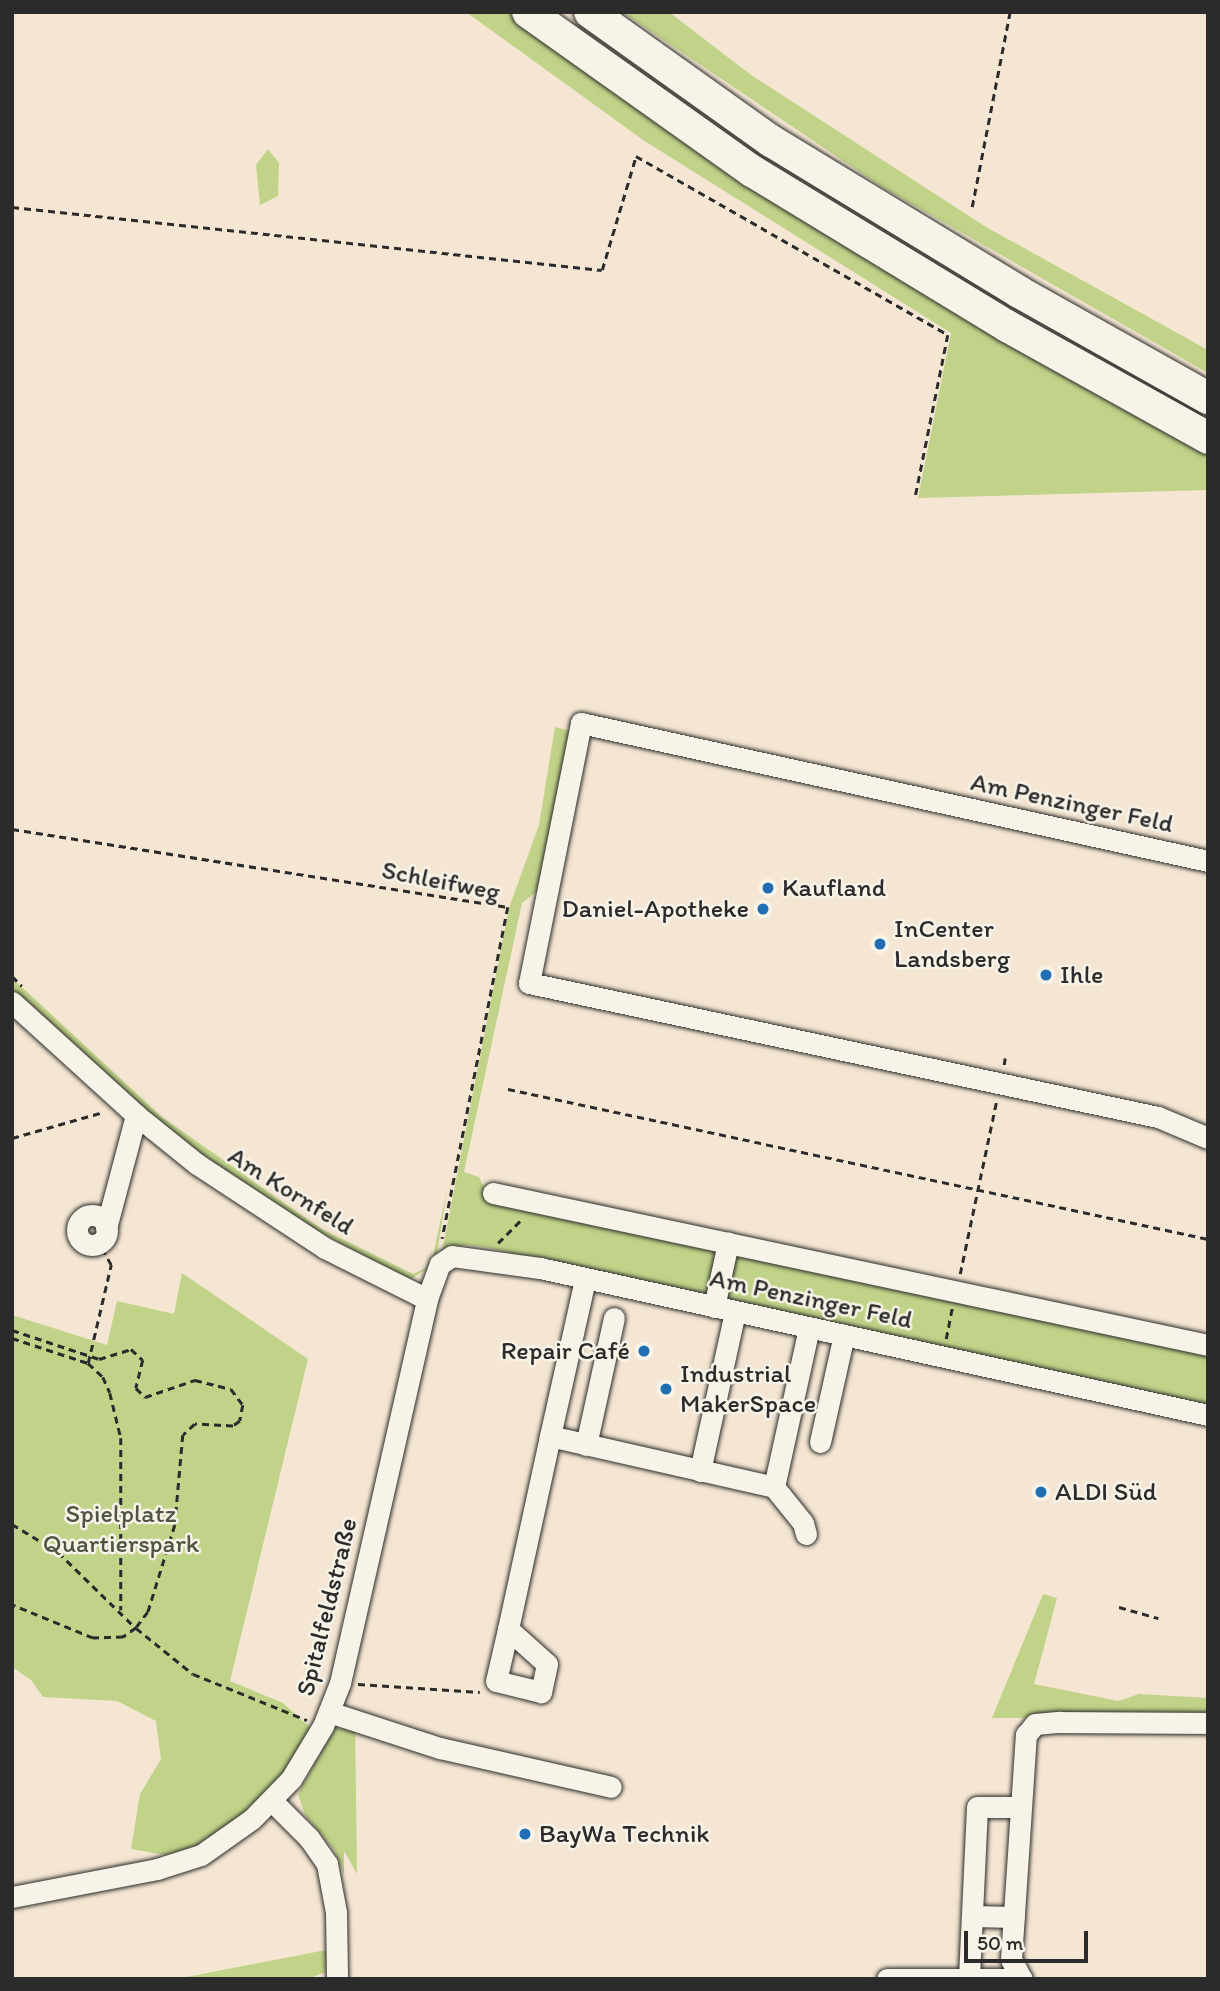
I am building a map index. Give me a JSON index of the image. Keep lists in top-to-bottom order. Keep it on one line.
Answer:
{"streets":{"street":["Am Penzinger Feld","Am Kornfeld","Spitalfeldstraße"],"path":["Schleifweg"]},"crossings":[["Am Penzinger Feld","Schleifweg"],["Am Kornfeld","Spitalfeldstraße"]],"parks":["Spielplatz Quartierspark"],"places":["Kaufland","Daniel-Apotheke","InCenter Landsberg","Ihle","Repair Café","Industrial MakerSpace","ALDI Süd","BayWa Technik"],"scale_bar":"50 m"}
